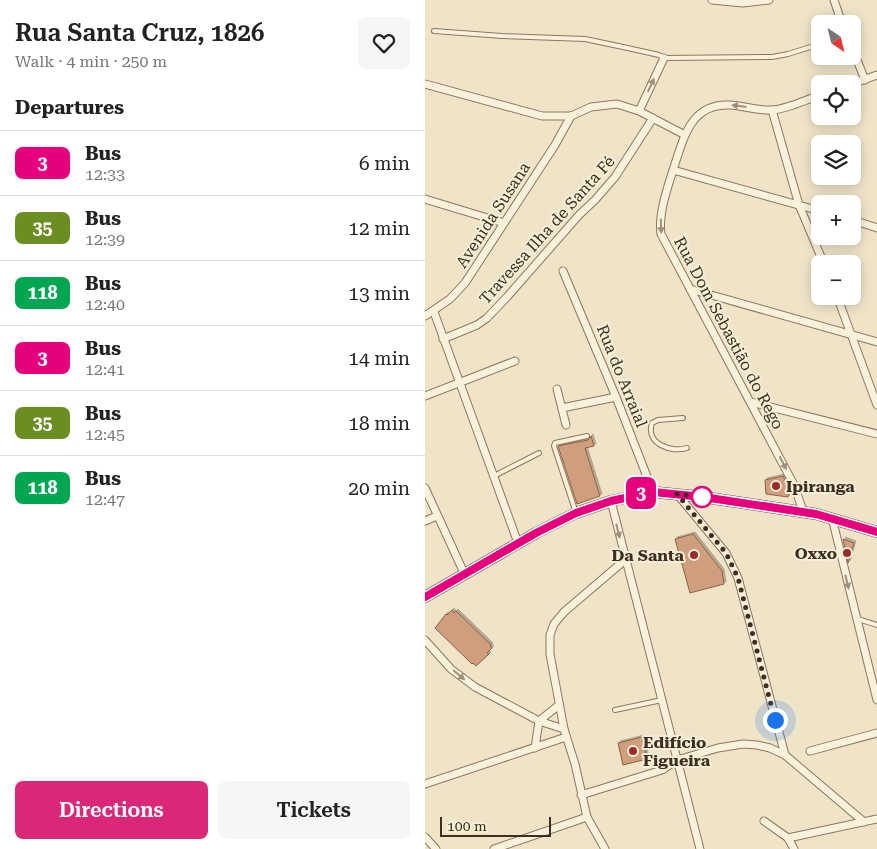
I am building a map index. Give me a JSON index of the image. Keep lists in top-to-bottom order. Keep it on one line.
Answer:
{"streets":{"street":["Avenida Susana","Travessa Ilha de Santa Fé","Rua Dom Sebastião do Rego","Rua do Arraial"]},"places":["Ipiranga","Oxxo","Da Santa","Edifício Figueira"],"lines":["bus line 3"],"scale_bar":"100 m","north":"bottom right","page":{"heading":[["Rua Santa Cruz, 1826","Walk · 4 min · 250 m"],"Departures"],"on_map":"3","map_buttons":["+","−"],"list":[{"mark":"3","name":"Bus","note":"12:33","value":"6 min"},{"mark":"35","name":"Bus","note":"12:39","value":"12 min"},{"mark":"118","name":"Bus","note":"12:40","value":"13 min"},{"mark":"3","name":"Bus","note":"12:41","value":"14 min"},{"mark":"35","name":"Bus","note":"12:45","value":"18 min"},{"mark":"118","name":"Bus","note":"12:47","value":"20 min"}],"buttons":["Directions","Tickets"],"scale":"100 m"}}
